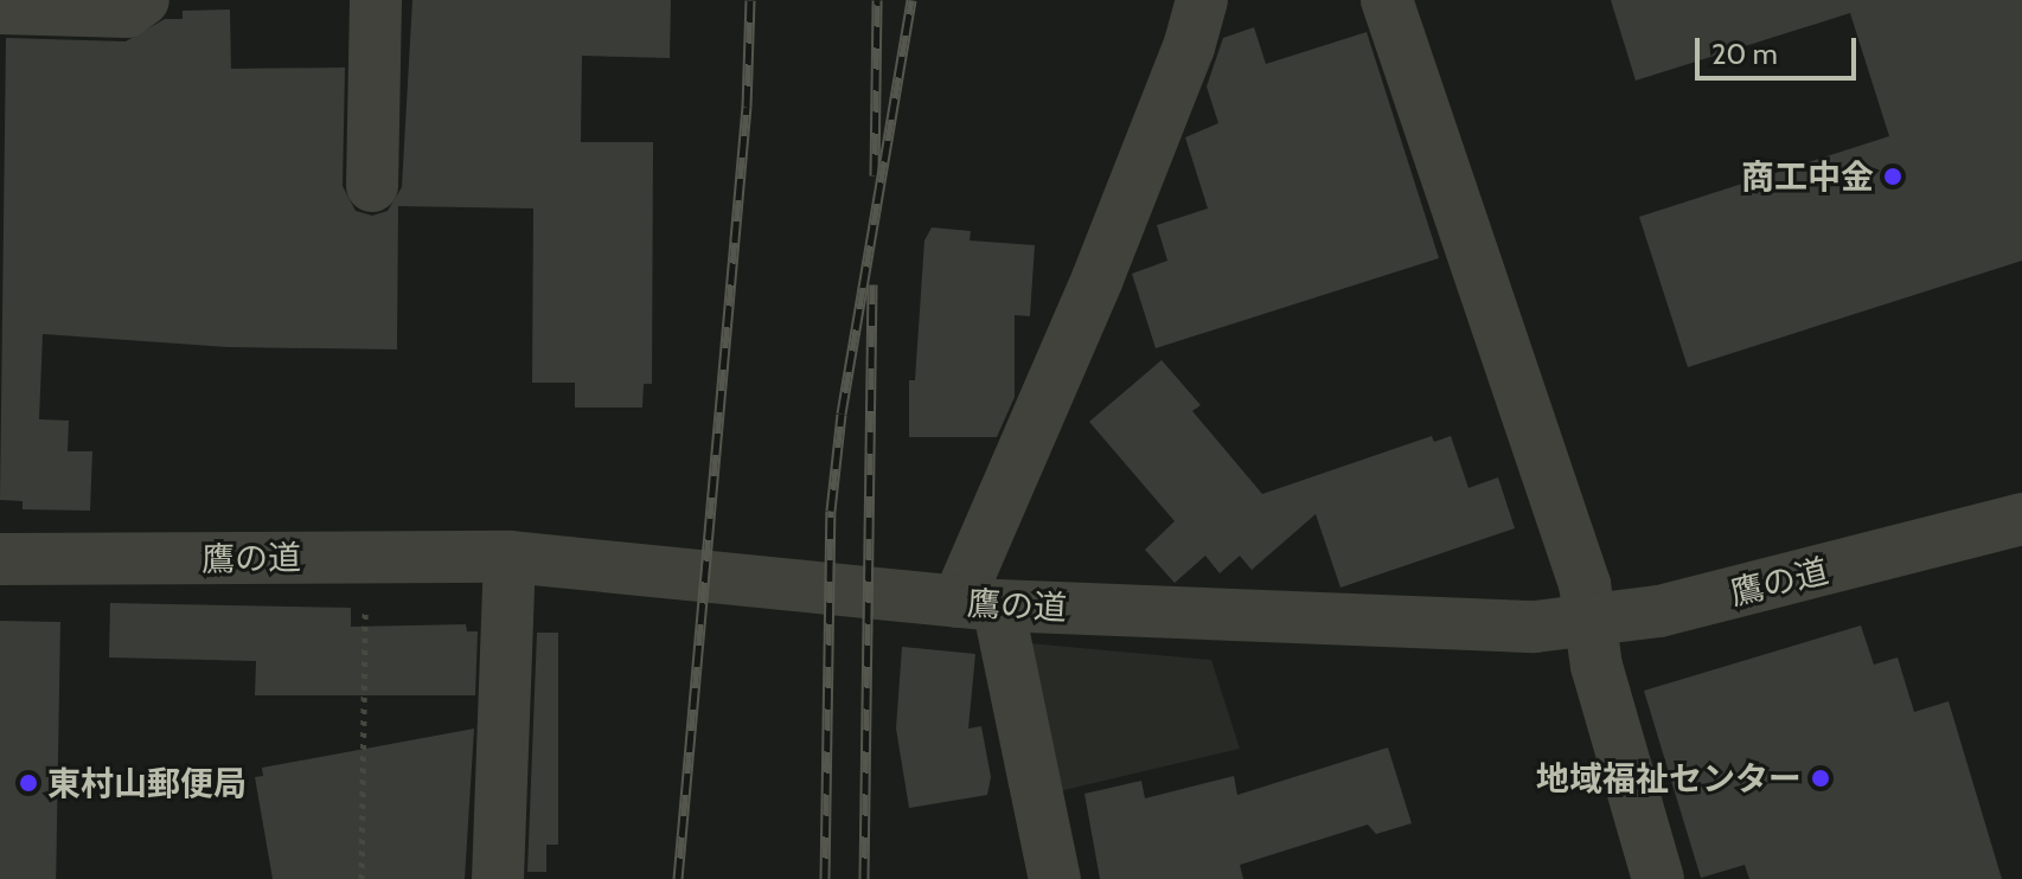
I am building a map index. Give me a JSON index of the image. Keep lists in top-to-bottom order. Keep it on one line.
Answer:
{"streets":{"street":["鷹の道"]},"places":["商工中金","地域福祉センター","東村山郵便局"],"scale_bar":"20 m"}
